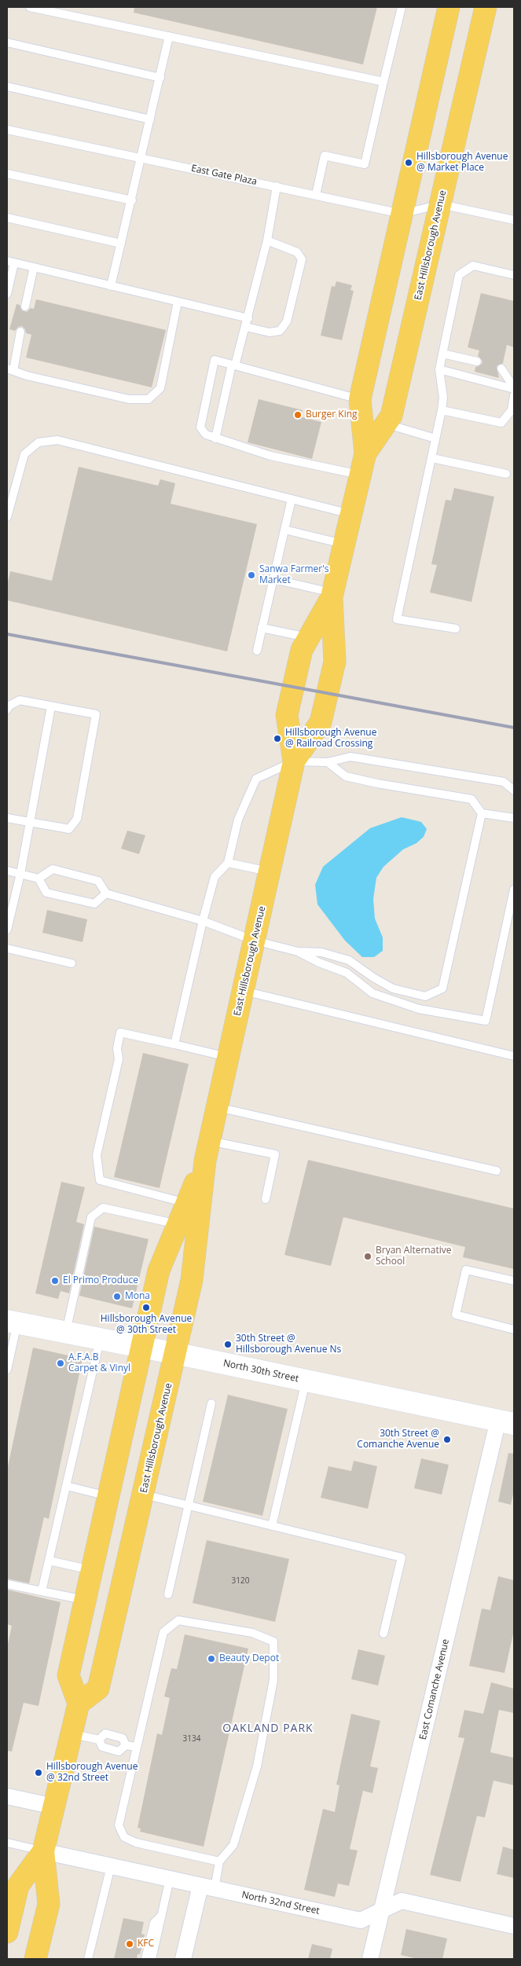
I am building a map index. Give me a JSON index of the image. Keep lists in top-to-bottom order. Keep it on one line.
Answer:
{"streets":{"main road":["East Hillsborough Avenue"],"street":["North 30th Street","East Comanche Avenue","North 32nd Street"],"lane":["East Gate Plaza"]},"crossings":[["East Gate Plaza","East Hillsborough Avenue"],["East Hillsborough Avenue","North 30th Street"],["North 30th Street","East Comanche Avenue"],["East Comanche Avenue","North 32nd Street"]],"districts":["OAKLAND PARK"],"places":["Hillsborough Avenue @ Market Place","Burger King","Sanwa Farmer's Market","Hillsborough Avenue @ Railroad Crossing","Bryan Alternative School","El Primo Produce","Mona","Hillsborough Avenue @ 30th Street","30th Street @ Hillsborough Avenue Ns","A.F.A.B Carpet & Vinyl","30th Street @ Comanche Avenue","Beauty Depot","Hillsborough Avenue @ 32nd Street","KFC"],"house_numbers":["3120","3134"]}
